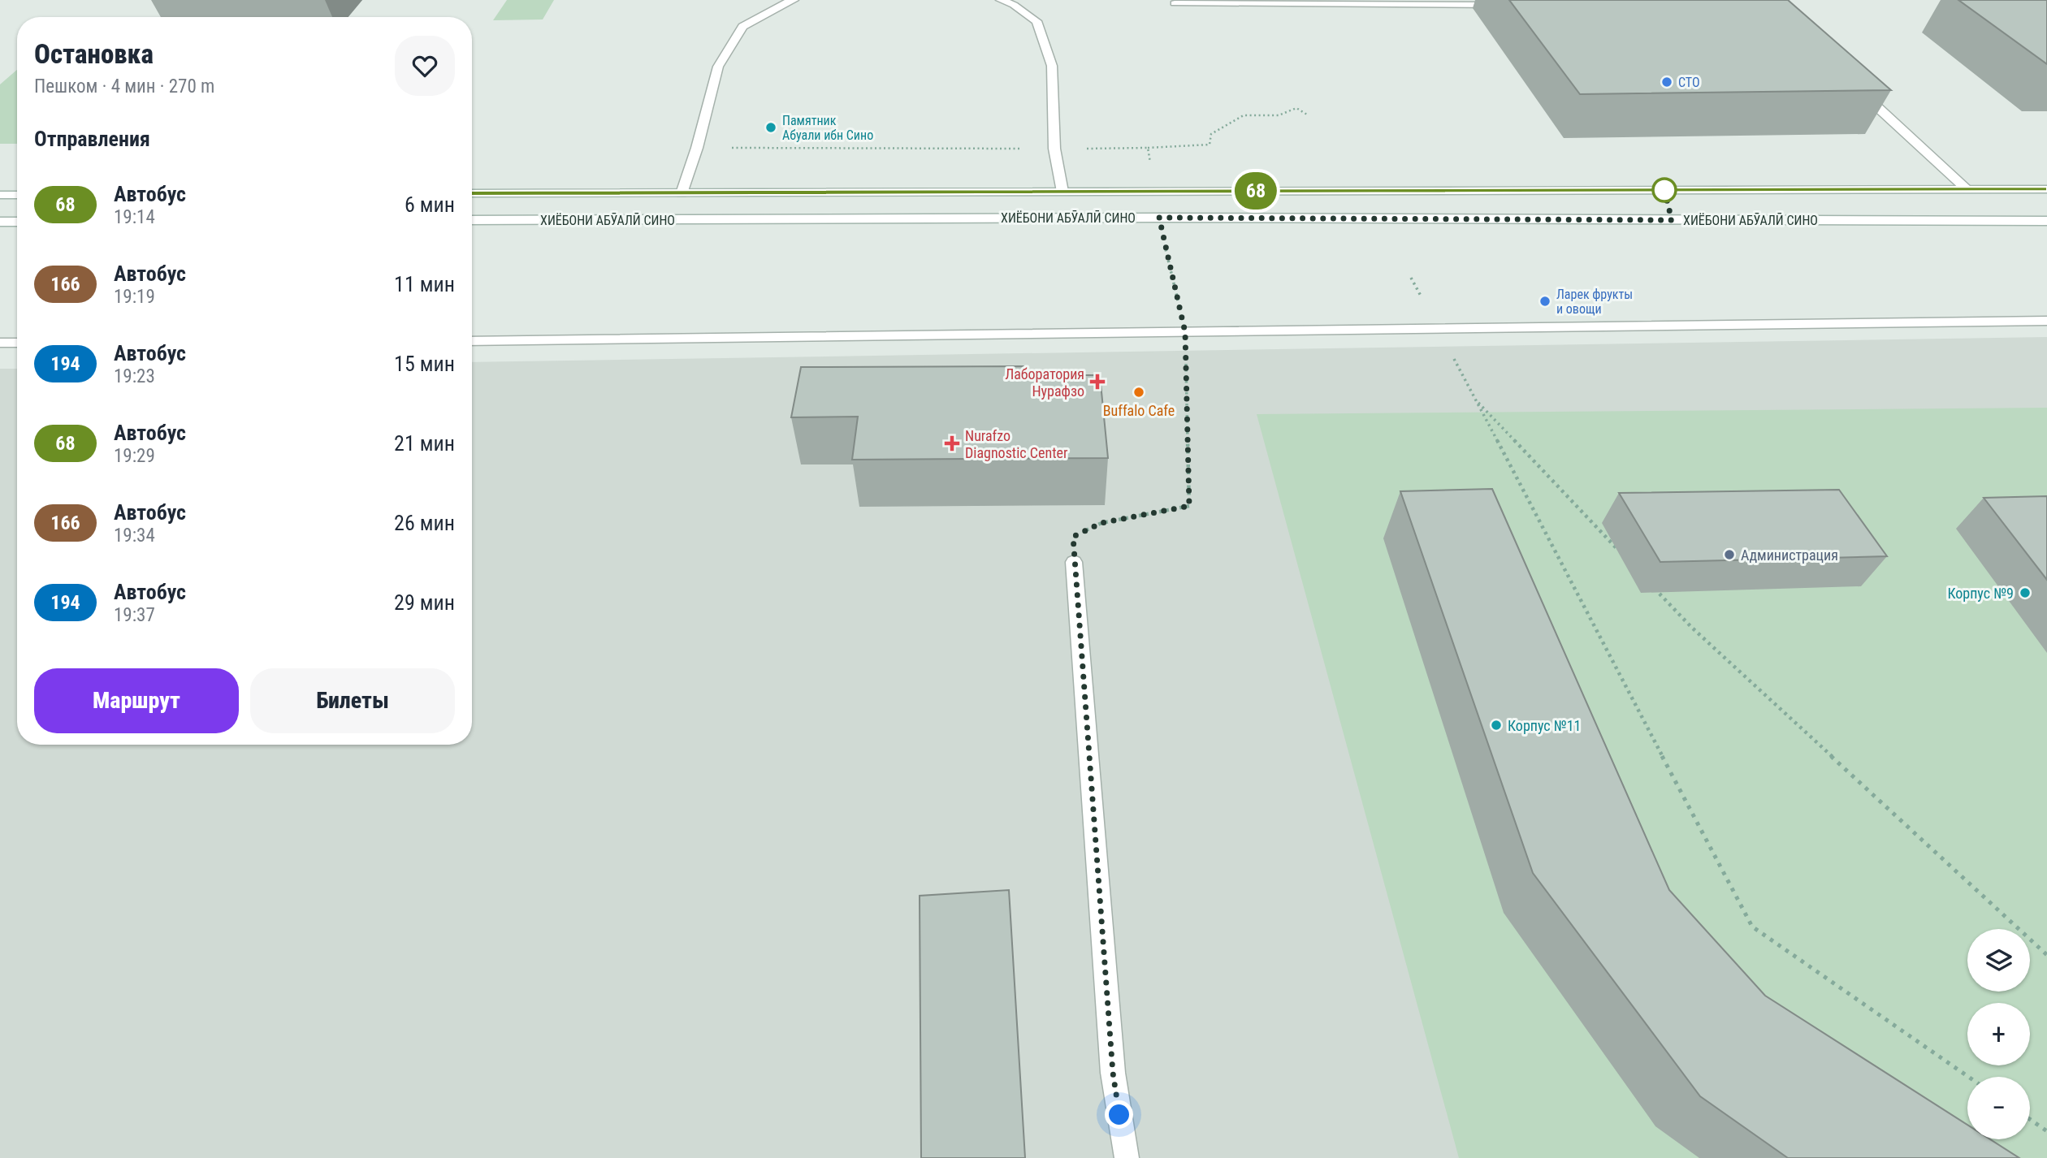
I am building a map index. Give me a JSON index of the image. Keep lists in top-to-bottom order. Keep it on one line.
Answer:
{"streets":{"main road":["ХИЁБОНИ АБӮАЛӢ СИНО"]},"places":{"other":["СТО","Памятник Абуали ибн Сино","Ларек фрукты и овощи","Buffalo Cafe","Администрация","Корпус №9","Корпус №11"],"health":["Лаборатория Нурафзо","Nurafzo Diagnostic Center"]},"lines":["bus line 68"],"page":{"on_map":"68","heading":[["Остановка","Пешком · 4 мин · 270 m"],"Отправления"],"list":[{"mark":"68","name":"Автобус","note":"19:14","value":"6 мин"},{"mark":"166","name":"Автобус","note":"19:19","value":"11 мин"},{"mark":"194","name":"Автобус","note":"19:23","value":"15 мин"},{"mark":"68","name":"Автобус","note":"19:29","value":"21 мин"},{"mark":"166","name":"Автобус","note":"19:34","value":"26 мин"},{"mark":"194","name":"Автобус","note":"19:37","value":"29 мин"}],"buttons":["Маршрут","Билеты"],"map_buttons":["+","−"]}}
